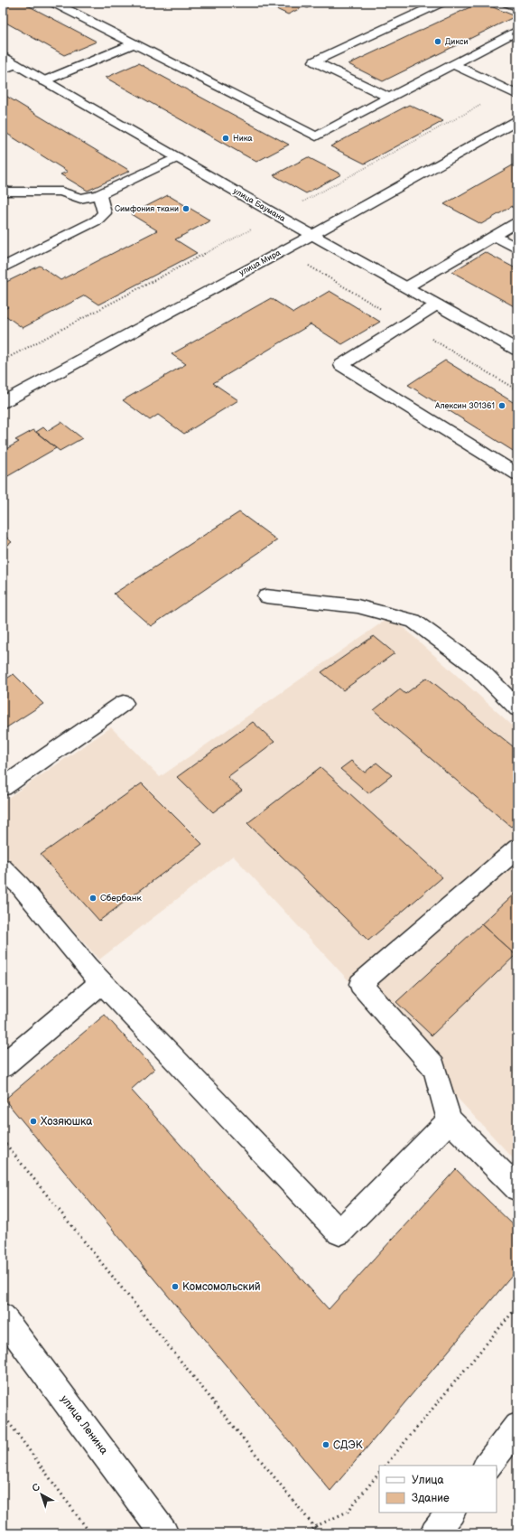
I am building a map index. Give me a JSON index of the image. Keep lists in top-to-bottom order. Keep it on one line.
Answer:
{"streets":{"street":["улица Баумана","улица Мира","улица Ленина"]},"crossings":[["улица Баумана","улица Мира"]],"places":["Дикси","Ника","Симфония ткани","Алексин 301361","Сбербанк","Хозяюшка","Комсомольский","СДЭК"],"legend":["Улица","Здание"],"north":"top left"}
